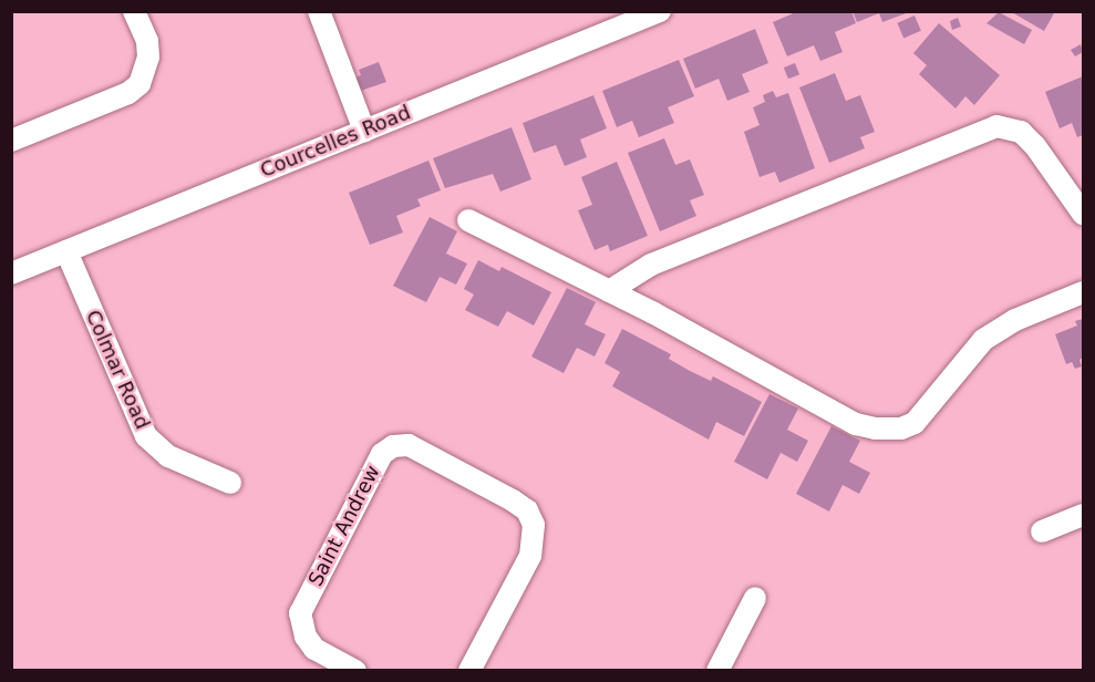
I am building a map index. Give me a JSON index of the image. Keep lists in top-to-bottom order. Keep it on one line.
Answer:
{"streets":{"street":["Courcelles Road","Colmar Road","Saint Andrew"]},"crossings":[["Courcelles Road","Colmar Road"]]}
